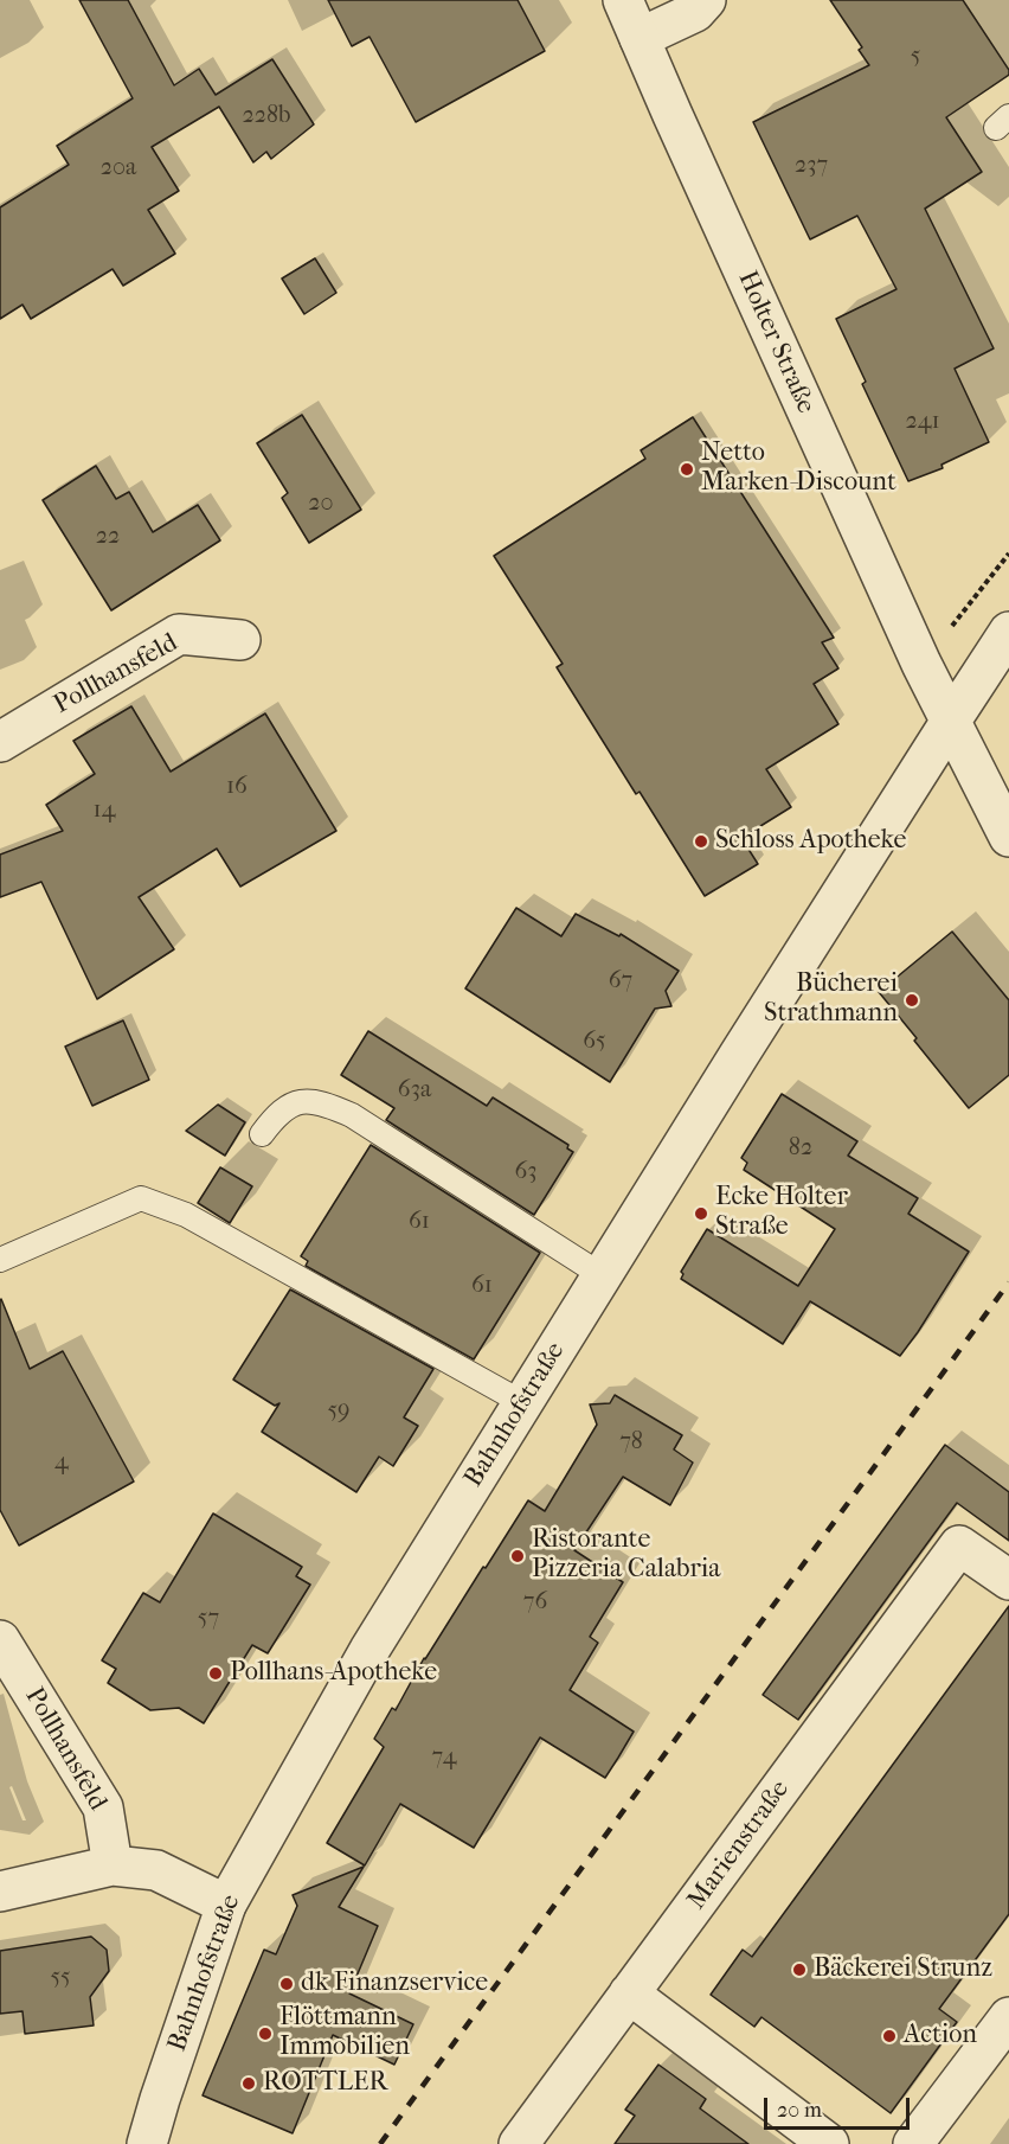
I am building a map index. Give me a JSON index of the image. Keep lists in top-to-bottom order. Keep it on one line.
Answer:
{"streets":{"street":["Holter Straße","Pollhansfeld","Bahnhofstraße","Marienstraße"]},"crossings":[["Holter Straße","Bahnhofstraße"]],"places":["Netto Marken-Discount","Schloss Apotheke","Bücherei Strathmann","Ecke Holter Straße","Ristorante Pizzeria Calabria","Pollhans-Apotheke","Bäckerei Strunz","dk Finanzservice","Flöttmann Immobilien","Action","ROTTLER"],"house_numbers":["5","228b","237","20a","241","20","22","16","14","67","65","63a","82","63","61","61","59","78","4","76","57","74","55"],"scale_bar":"20 m"}
